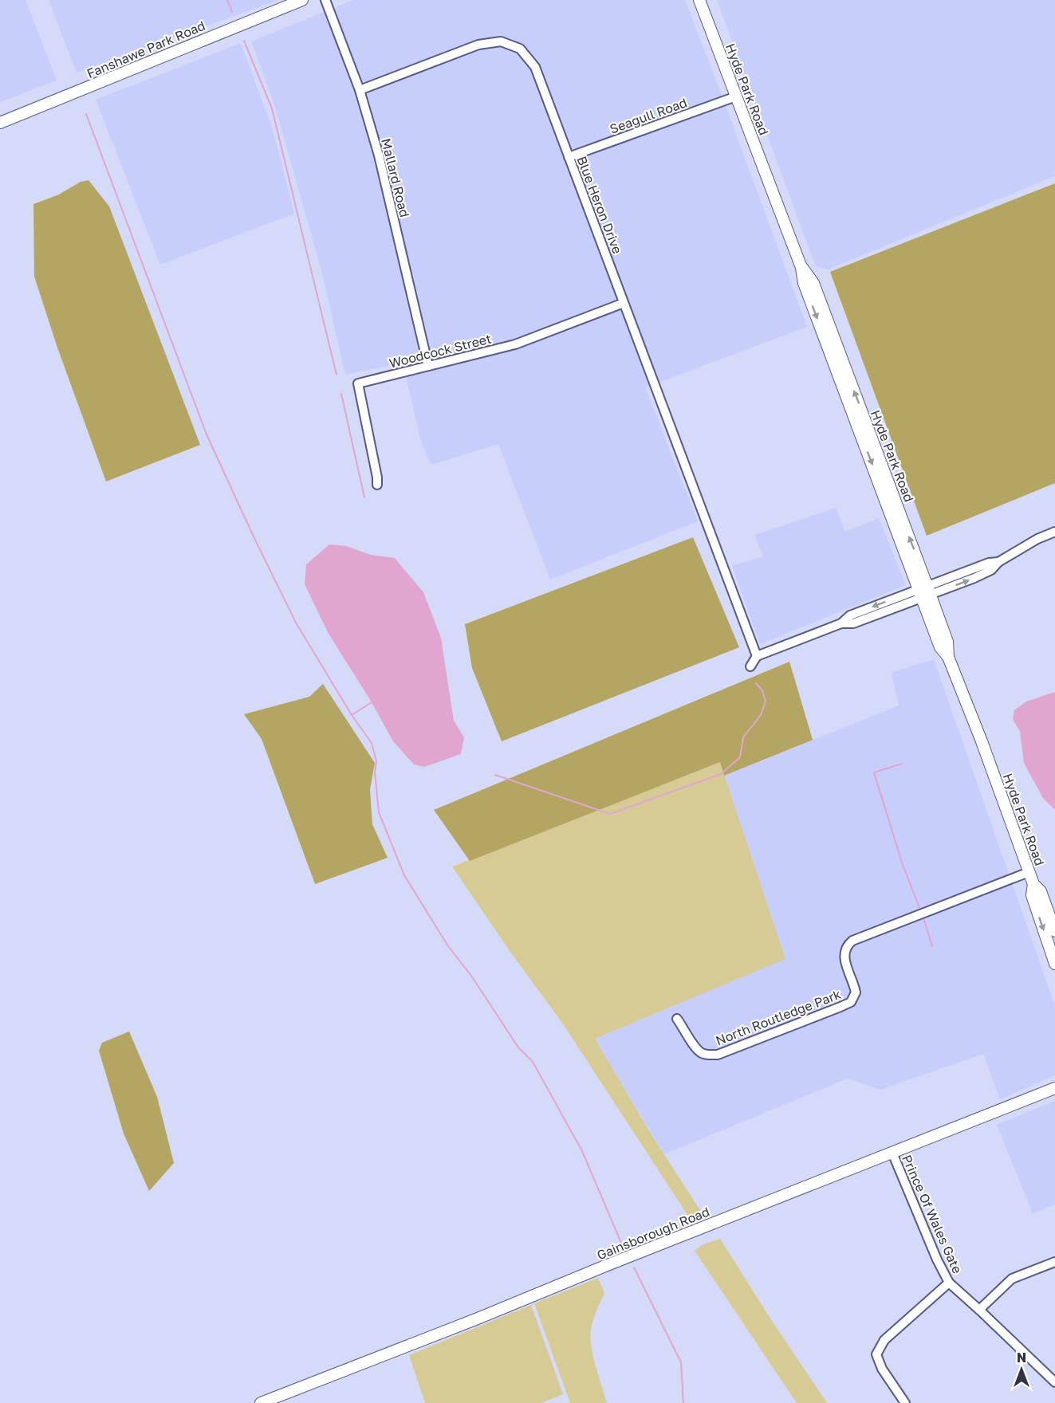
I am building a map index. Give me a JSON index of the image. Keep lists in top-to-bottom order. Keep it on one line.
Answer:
{"streets":{"main road":["Fanshawe Park Road","Hyde Park Road","Gainsborough Road"],"street":["Seagull Road","Mallard Road","Blue Heron Drive","Woodcock Street","North Routledge Park","Prince Of Wales Gate"]},"crossings":[["Hyde Park Road","Seagull Road"],["Hyde Park Road","North Routledge Park"],["Seagull Road","Blue Heron Drive"],["Mallard Road","Blue Heron Drive"],["Mallard Road","Woodcock Street"],["Blue Heron Drive","Woodcock Street"],["Prince Of Wales Gate","Gainsborough Road"]],"north":"top"}
